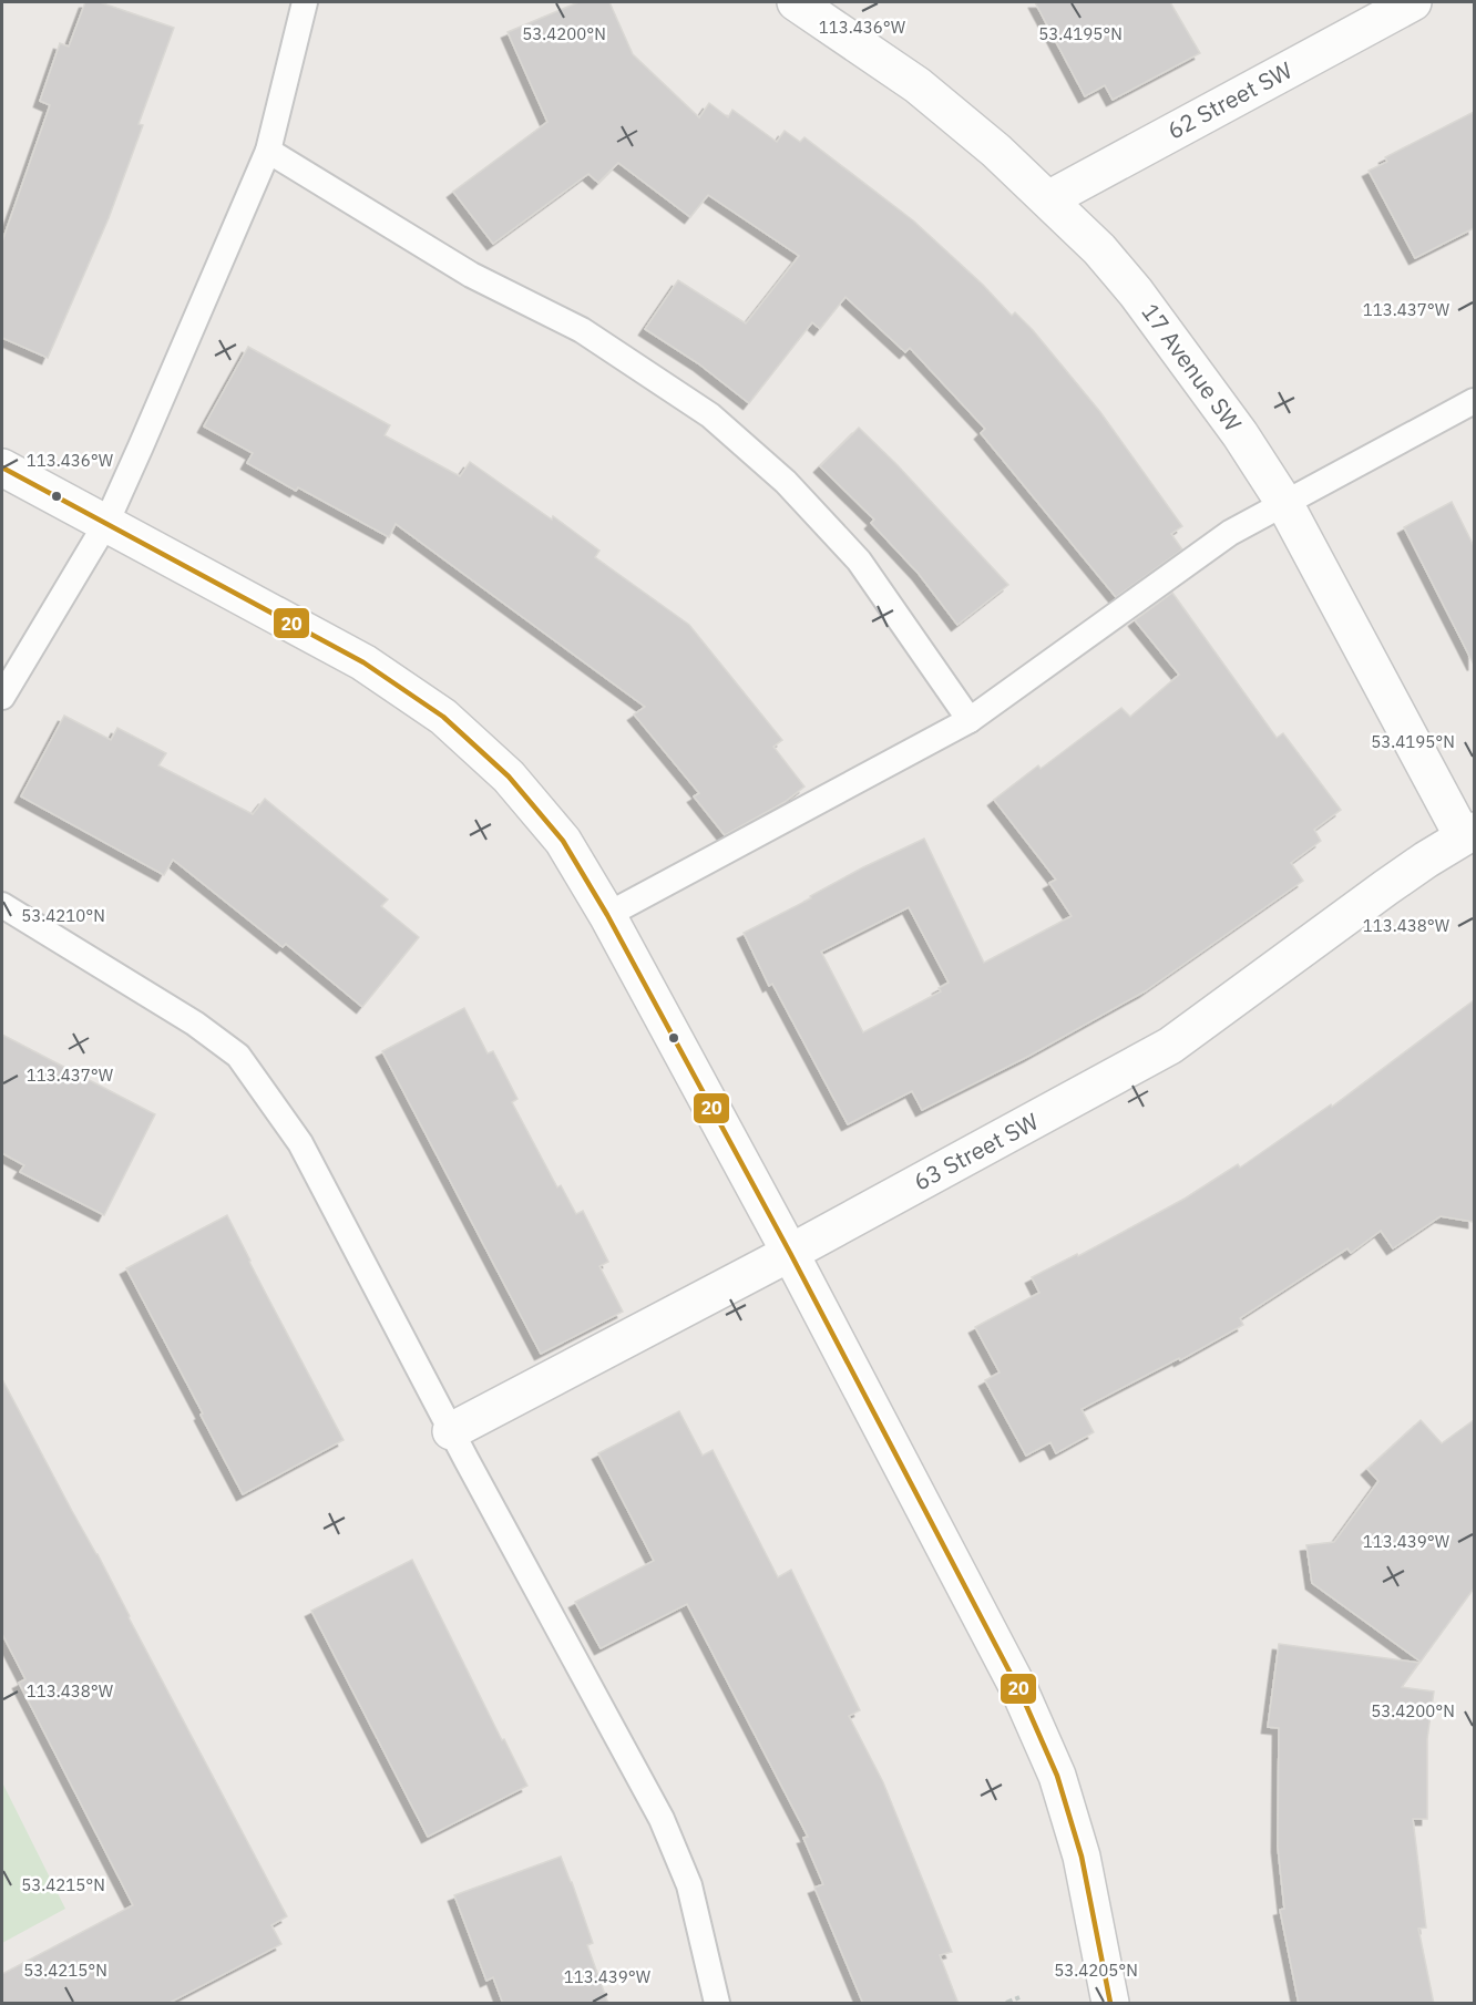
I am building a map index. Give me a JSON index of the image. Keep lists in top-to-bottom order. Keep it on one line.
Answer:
{"streets":{"street":["62 Street SW","17 Avenue SW","63 Street SW"]},"crossings":[["62 Street SW","17 Avenue SW"],["17 Avenue SW","63 Street SW"]],"lines":["transit line 20"],"coordinates":["113.436°W","53.4200°N","53.4195°N","113.437°W","53.4210°N","113.438°W","113.439°W","53.4215°N","53.4205°N"]}
